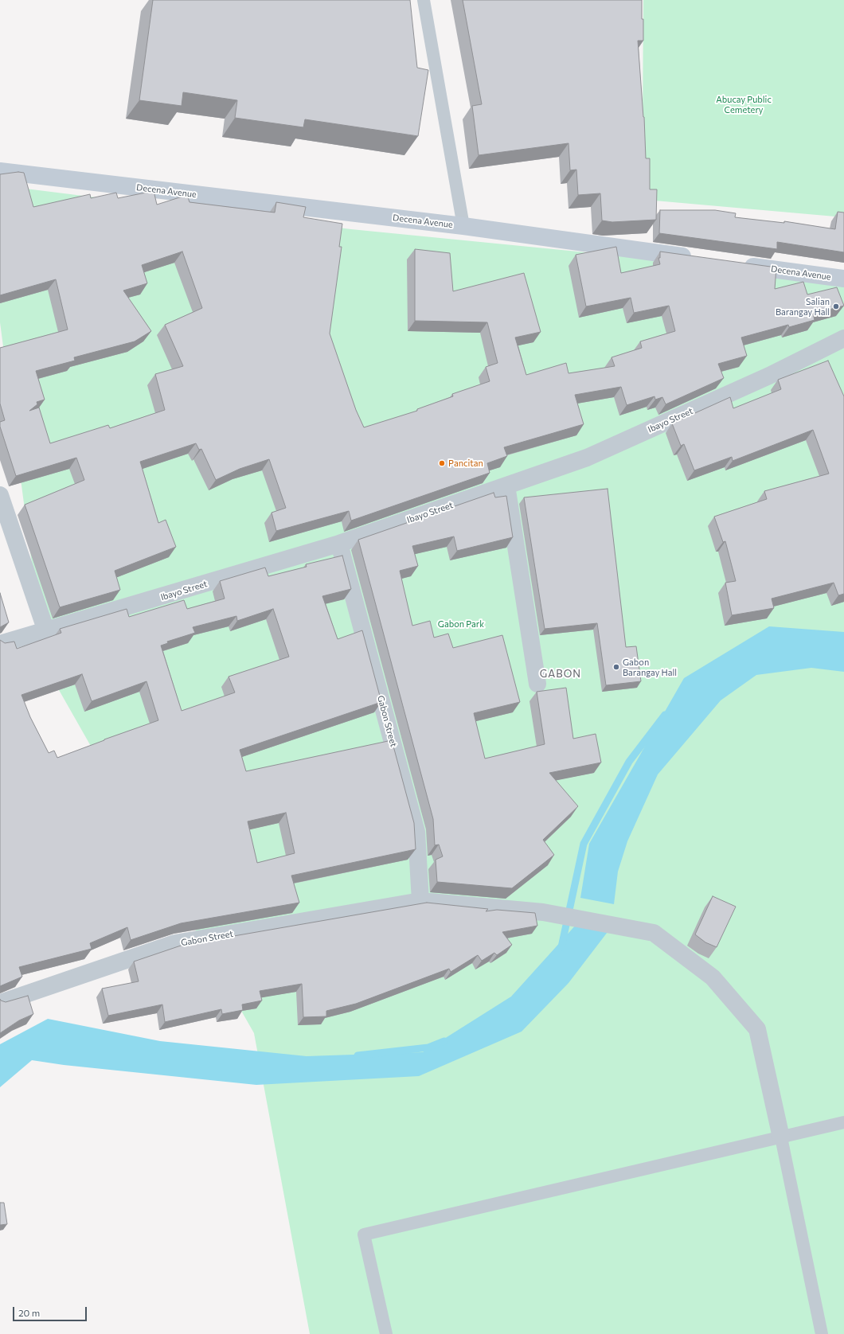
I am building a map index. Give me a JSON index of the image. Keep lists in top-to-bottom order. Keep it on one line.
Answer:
{"streets":{"main road":["Decena Avenue"],"street":["Ibayo Street","Gabon Street"]},"crossings":[["Ibayo Street","Gabon Street"]],"districts":["GABON"],"parks":["Abucay Public Cemetery","Gabon Park"],"places":["Salian Barangay Hall","Pancitan","Gabon Barangay Hall"],"scale_bar":"20 m"}
